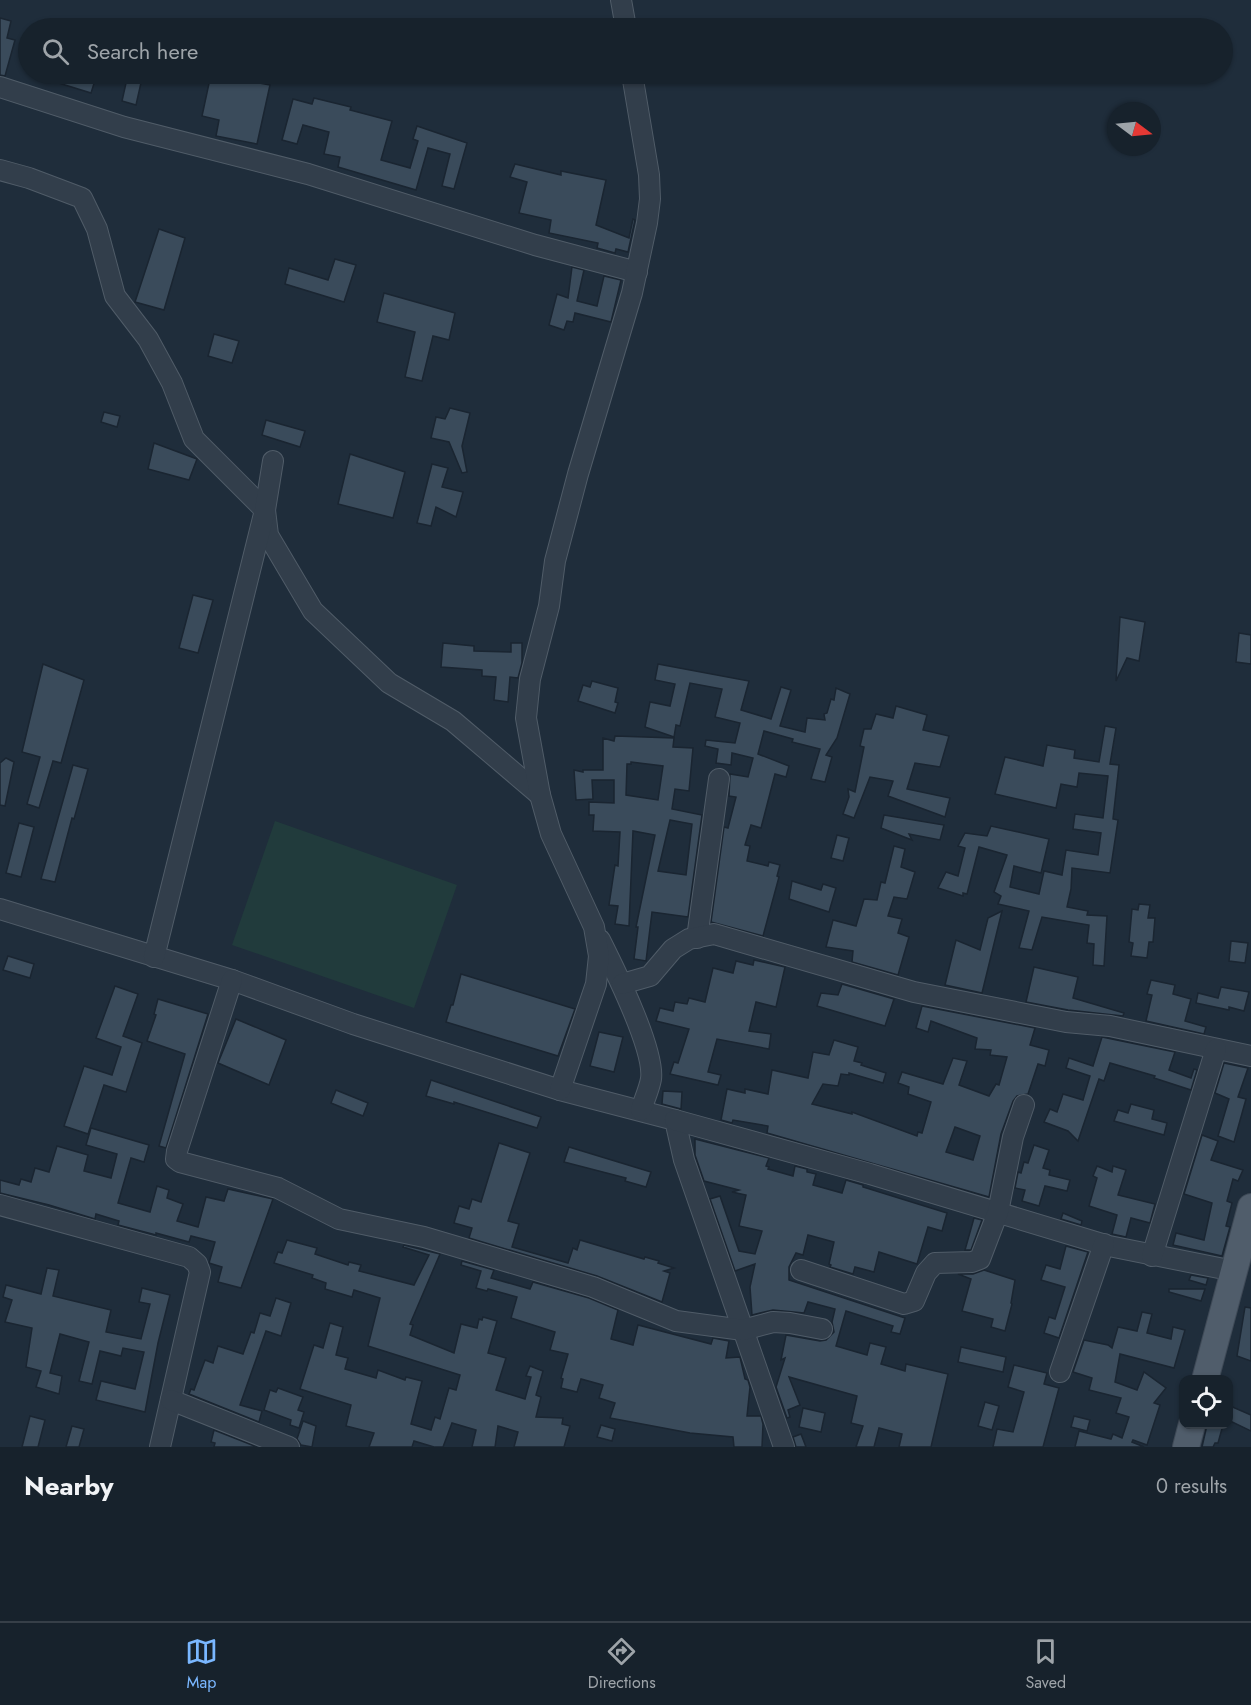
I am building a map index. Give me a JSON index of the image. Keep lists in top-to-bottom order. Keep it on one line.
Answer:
{"north":"right","page":{"search":"Search here","heading":["Nearby","0 results"],"nav":["Map","Directions","Saved"]}}
